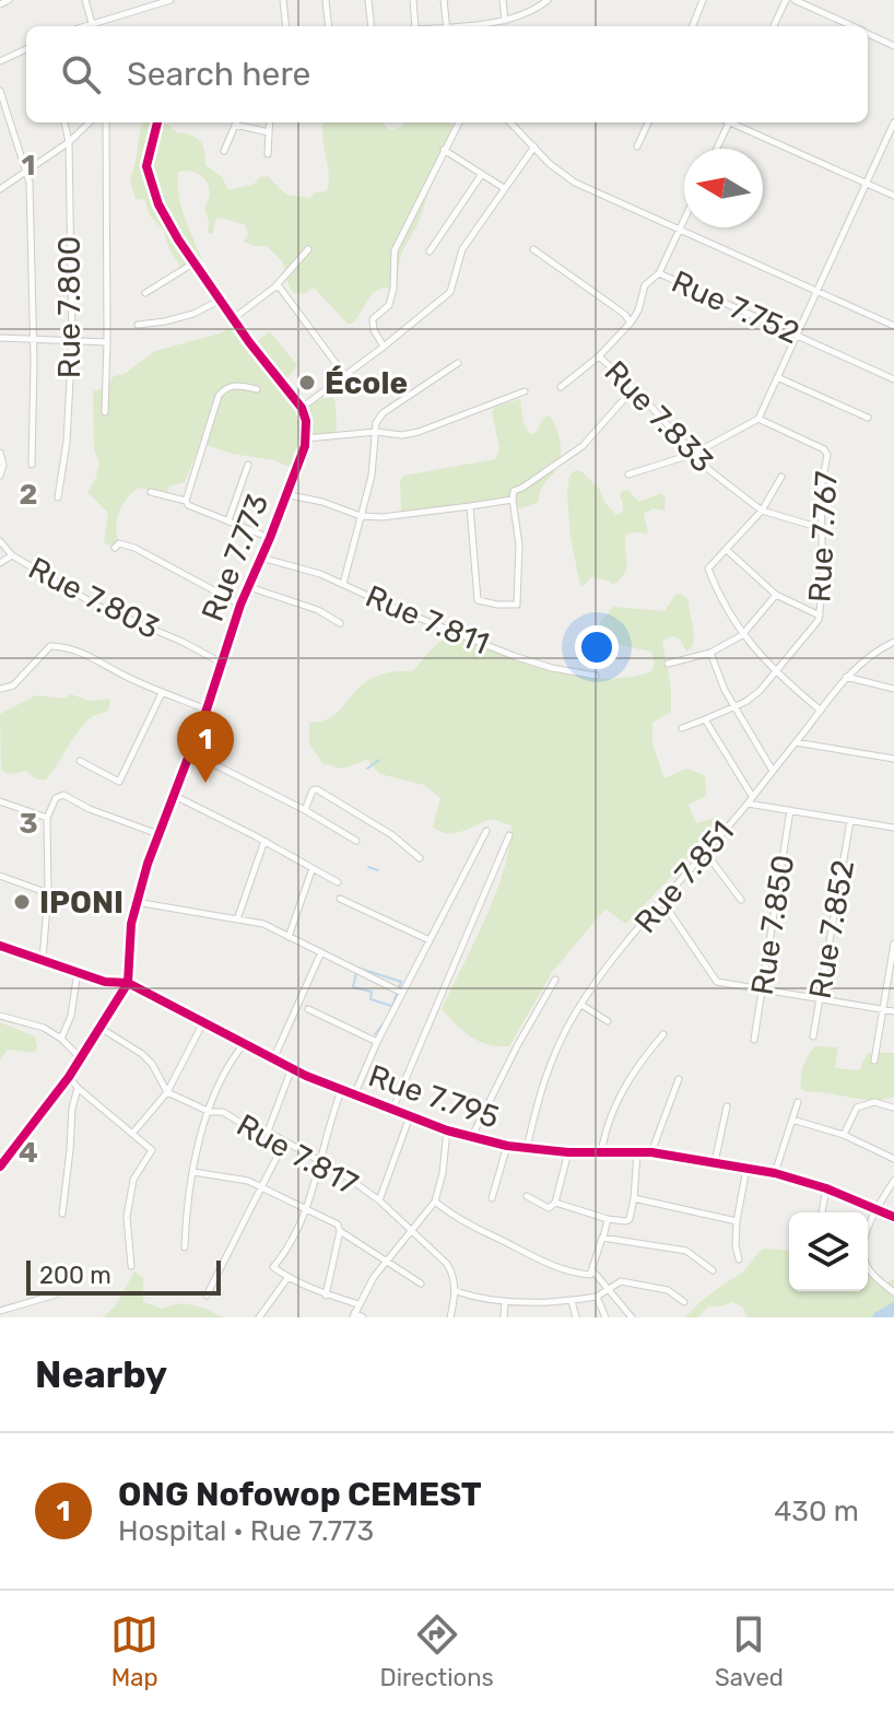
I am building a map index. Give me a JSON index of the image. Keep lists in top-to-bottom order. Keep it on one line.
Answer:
{"streets":{"street":["Rue 7.800","Rue 7.752","Rue 7.833","Rue 7.767","Rue 7.773","Rue 7.803","Rue 7.811","Rue 7.851","Rue 7.850","Rue 7.852","Rue 7.795","Rue 7.817"]},"crossings":[["Rue 7.833","Rue 7.767"],["Rue 7.773","Rue 7.803"],["Rue 7.773","Rue 7.811"],["Rue 7.773","Rue 7.795"],["Rue 7.851","Rue 7.795"]],"places":["École","IPONI"],"scale_bar":"200 m","north":"left","page":{"search":"Search here","pins":"1","scale":"200 m","heading":"Nearby","list":[{"mark":"1","name":"ONG Nofowop CEMEST","note":"Hospital · Rue 7.773","value":"430 m"}],"nav":["Map","Directions","Saved"]},"grid":{"rows":["1","2","3","4"]}}
